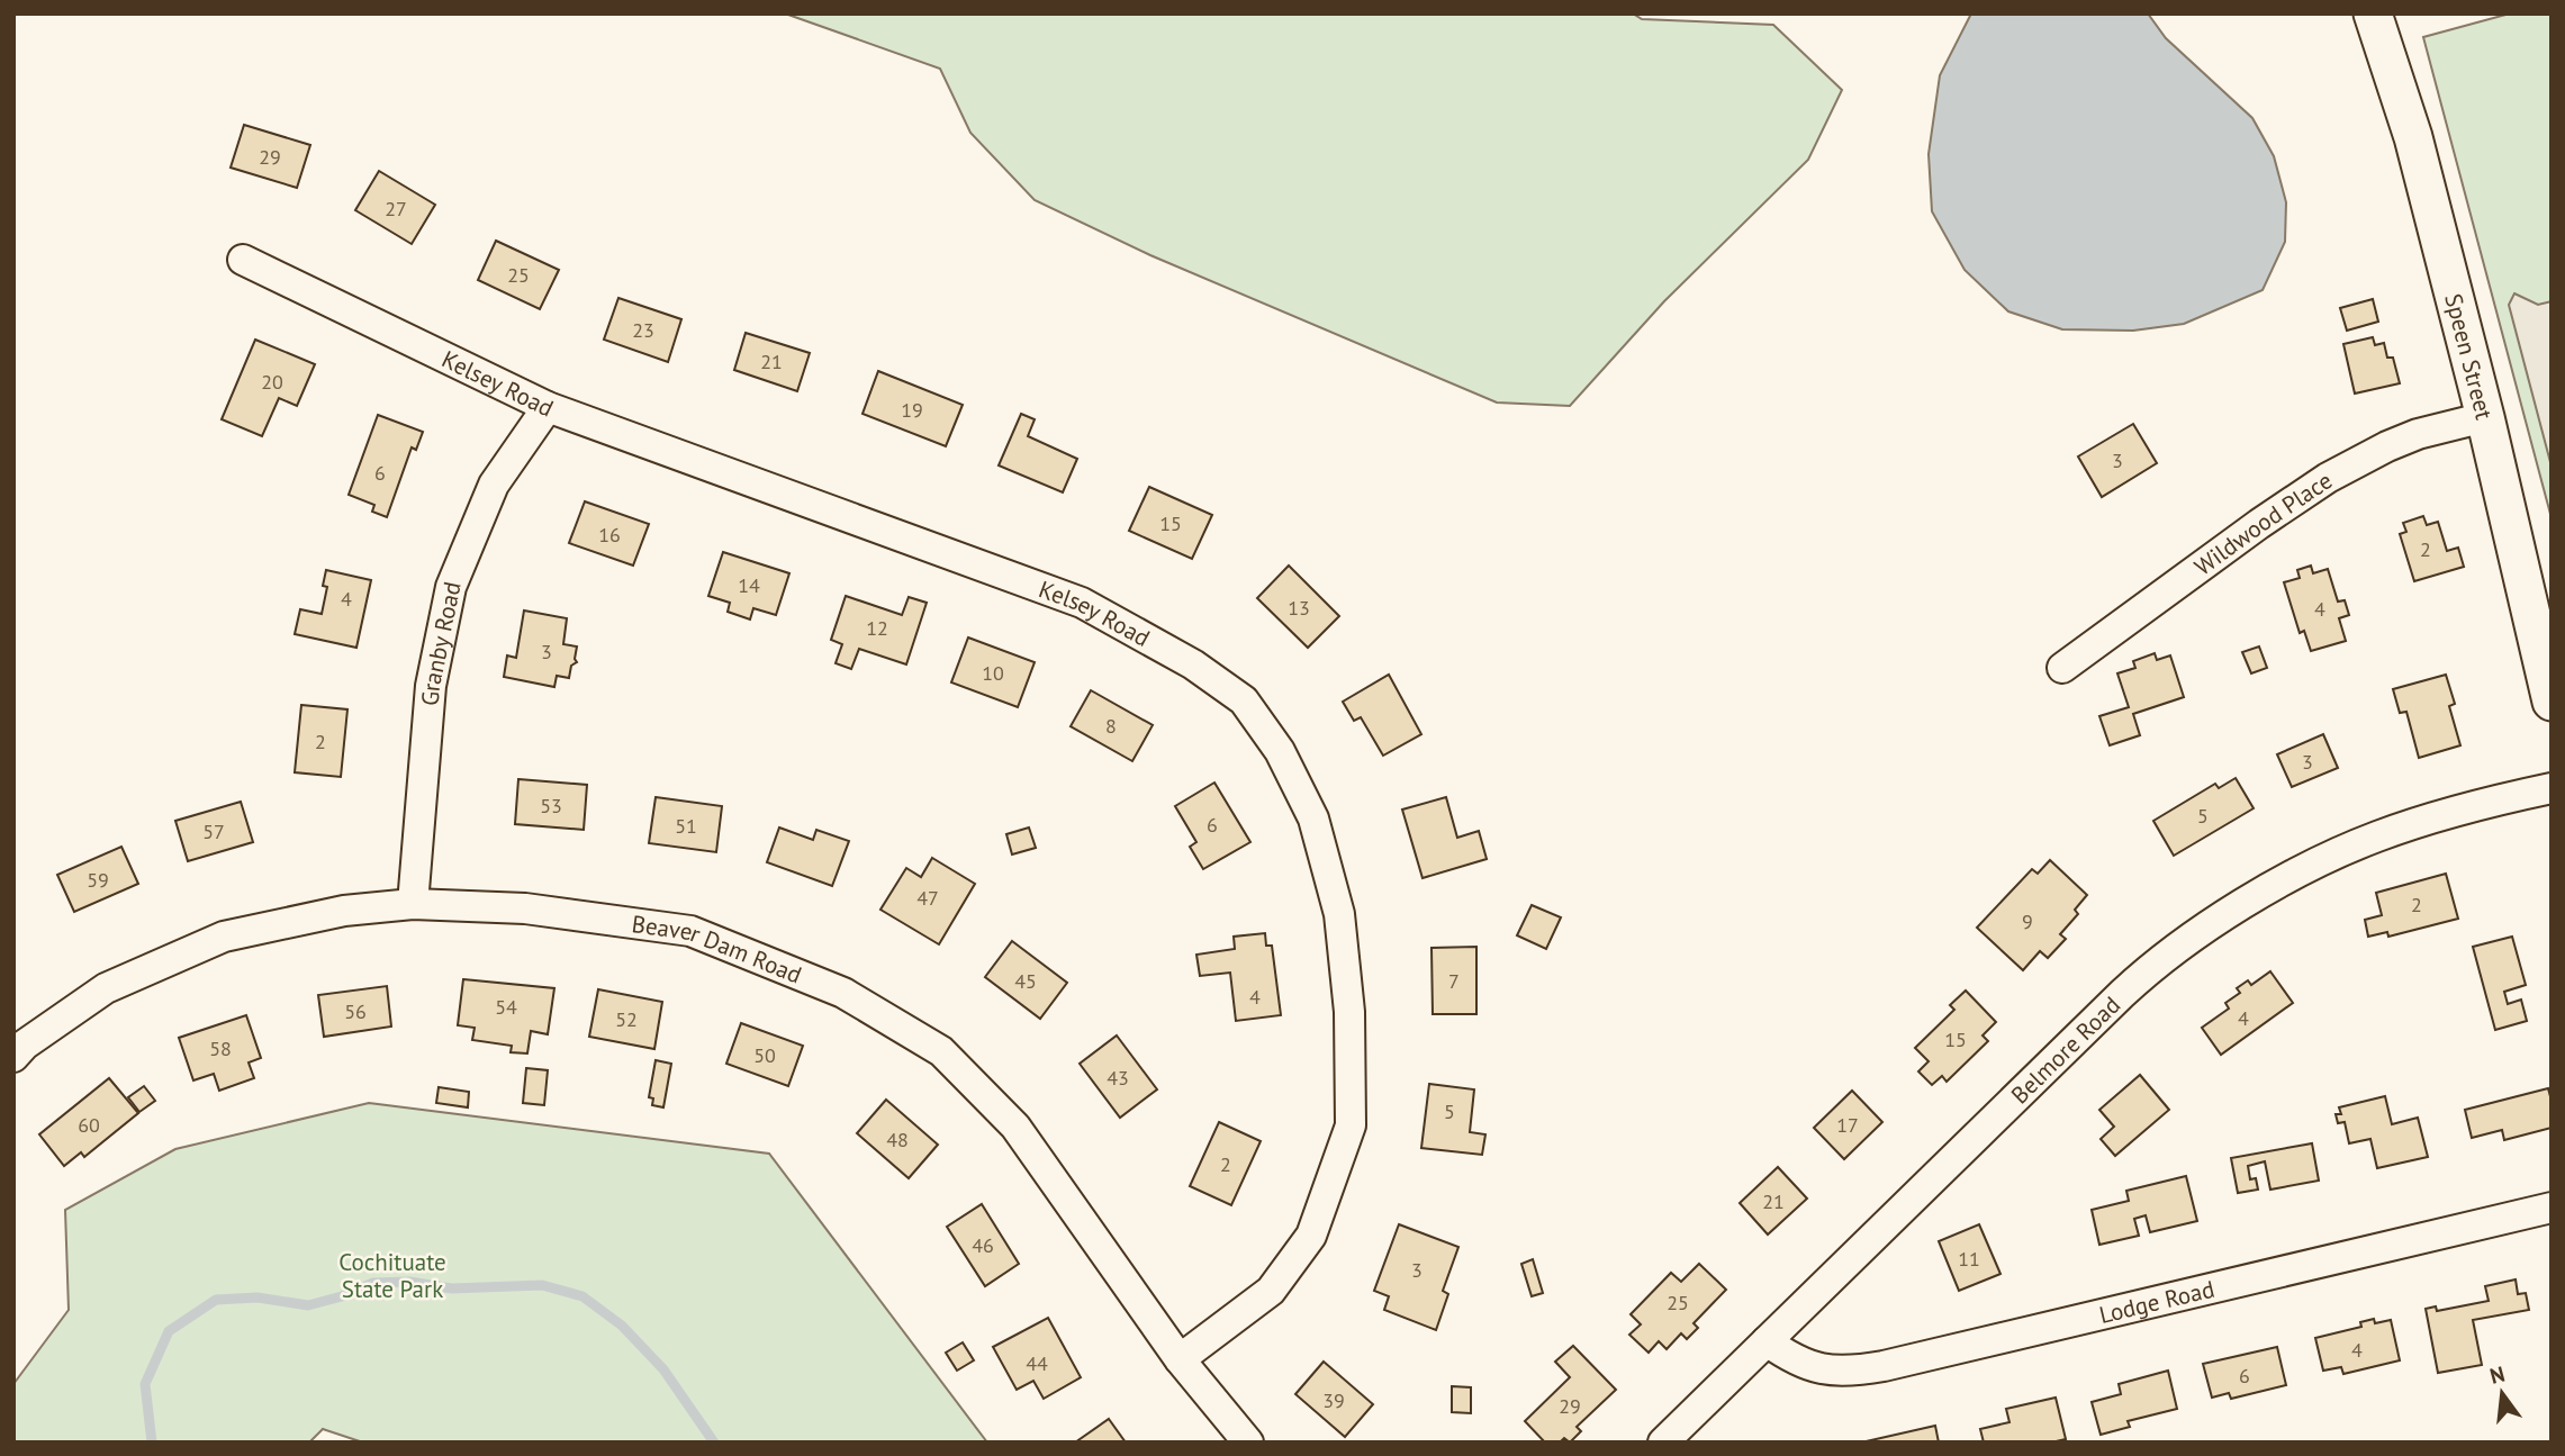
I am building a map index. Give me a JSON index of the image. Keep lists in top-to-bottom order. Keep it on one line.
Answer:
{"streets":{"street":["Speen Street","Kelsey Road","Wildwood Place","Granby Road","Beaver Dam Road","Belmore Road","Lodge Road"]},"crossings":[["Speen Street","Wildwood Place"],["Kelsey Road","Granby Road"],["Kelsey Road","Beaver Dam Road"],["Granby Road","Beaver Dam Road"],["Belmore Road","Lodge Road"]],"parks":["Cochituate State Park"],"house_numbers":["29","27","25","23","21","20","19","3","6","15","16","2","14","4","13","4","12","3","10","8","2","3","53","5","6","51","57","59","47","2","9","45","7","4","54","56","4","52","15","58","50","43","5","60","17","48","2","21","46","11","3","25","4","44","6","39","29"],"north":"top"}
